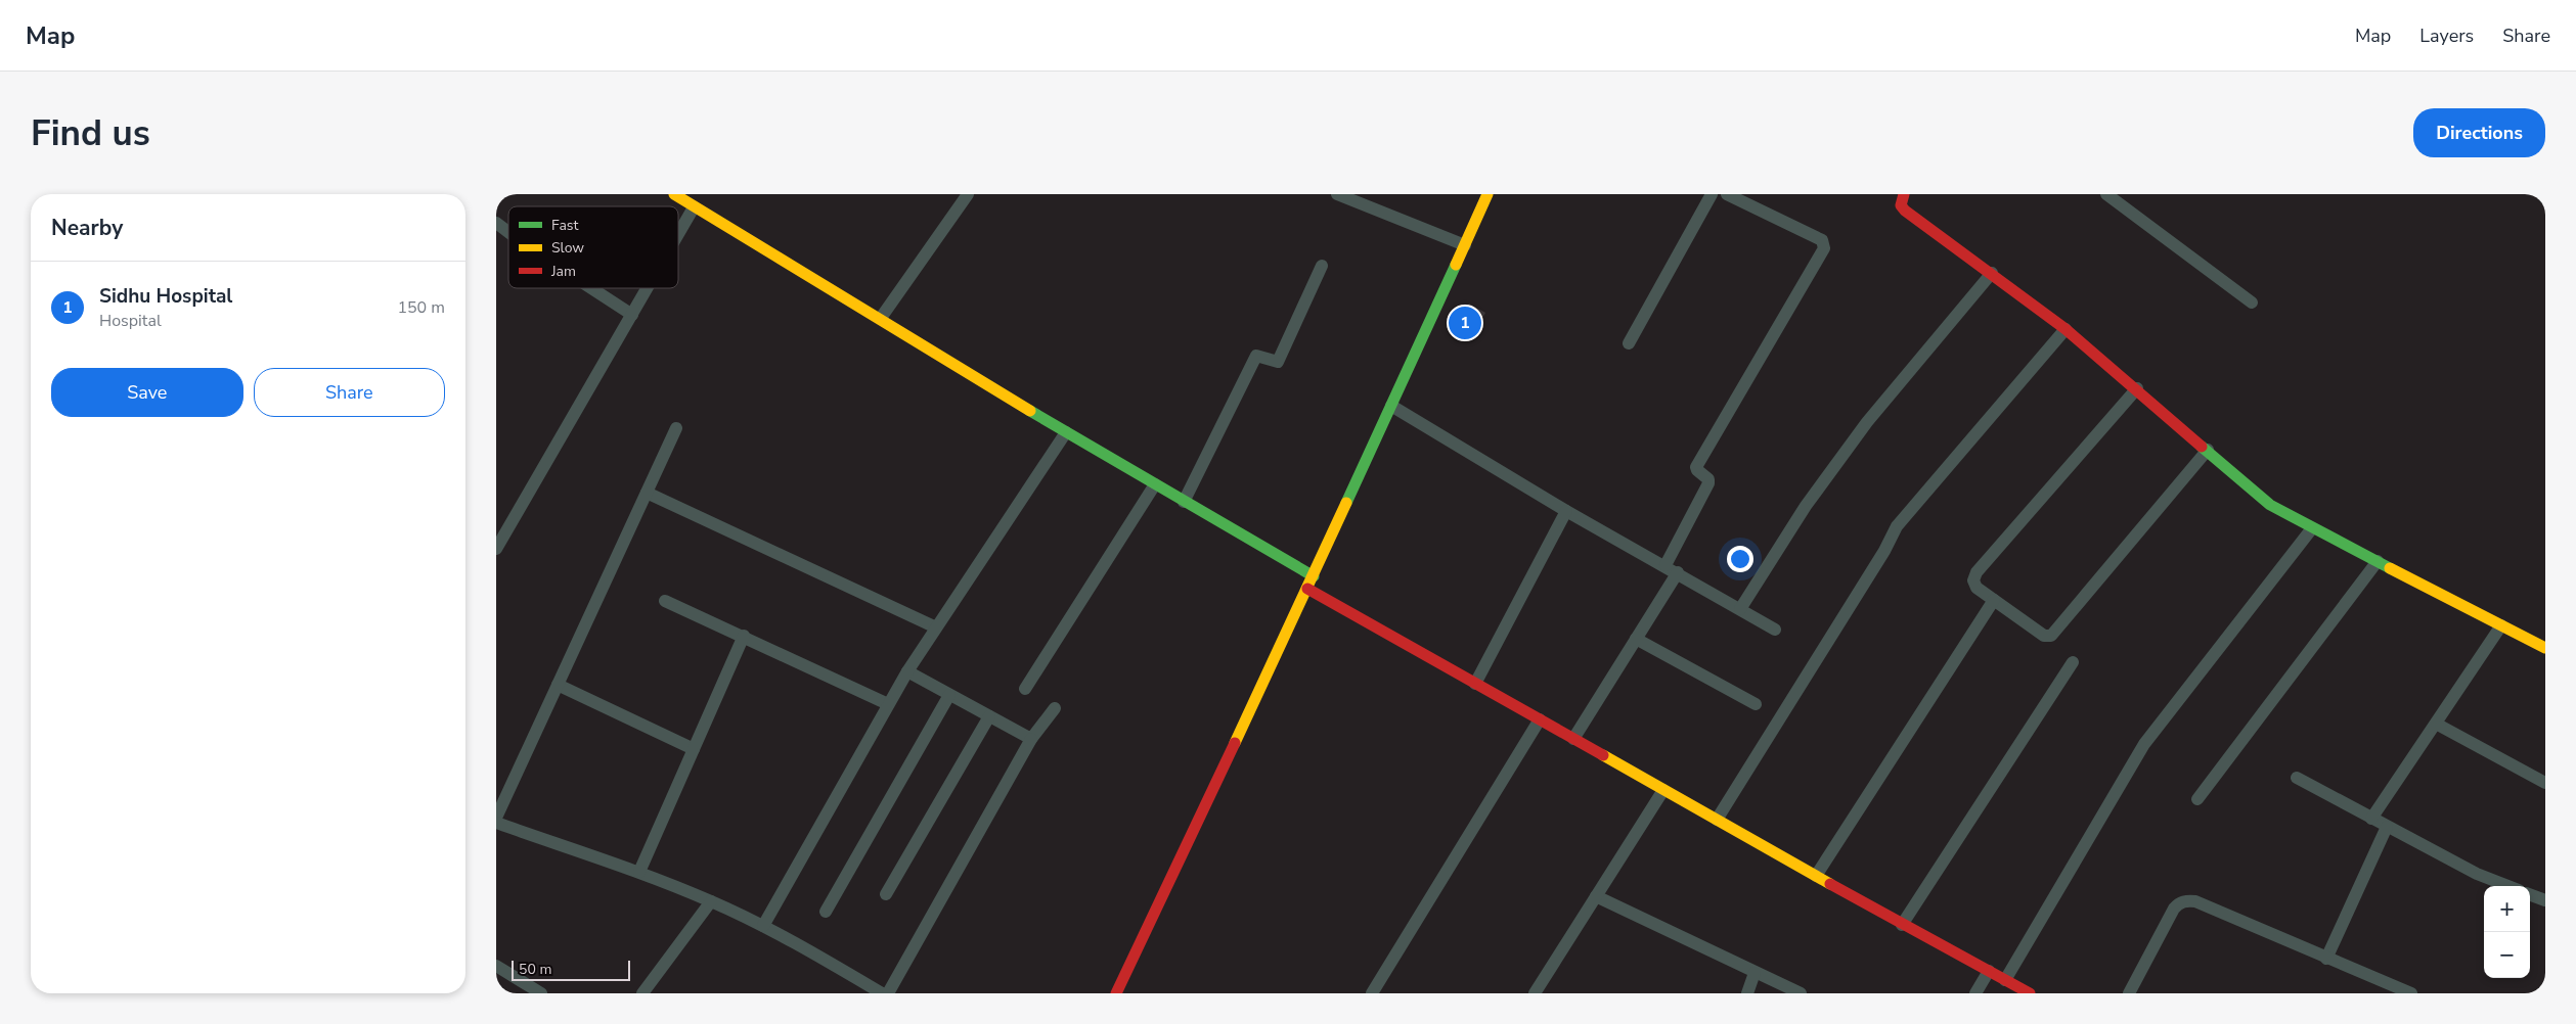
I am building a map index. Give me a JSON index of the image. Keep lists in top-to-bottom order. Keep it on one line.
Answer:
{"legend":["Fast","Slow","Jam"],"scale_bar":"50 m","page":{"header":"Map","nav":["Map","Layers","Share"],"buttons":["Directions",["Save","Share"]],"title":"Find us","heading":"Nearby","list":[{"mark":"1","name":"Sidhu Hospital","note":"Hospital","value":"150 m"}],"pins":"1","map_buttons":["+","−"],"scale":"50 m"}}
